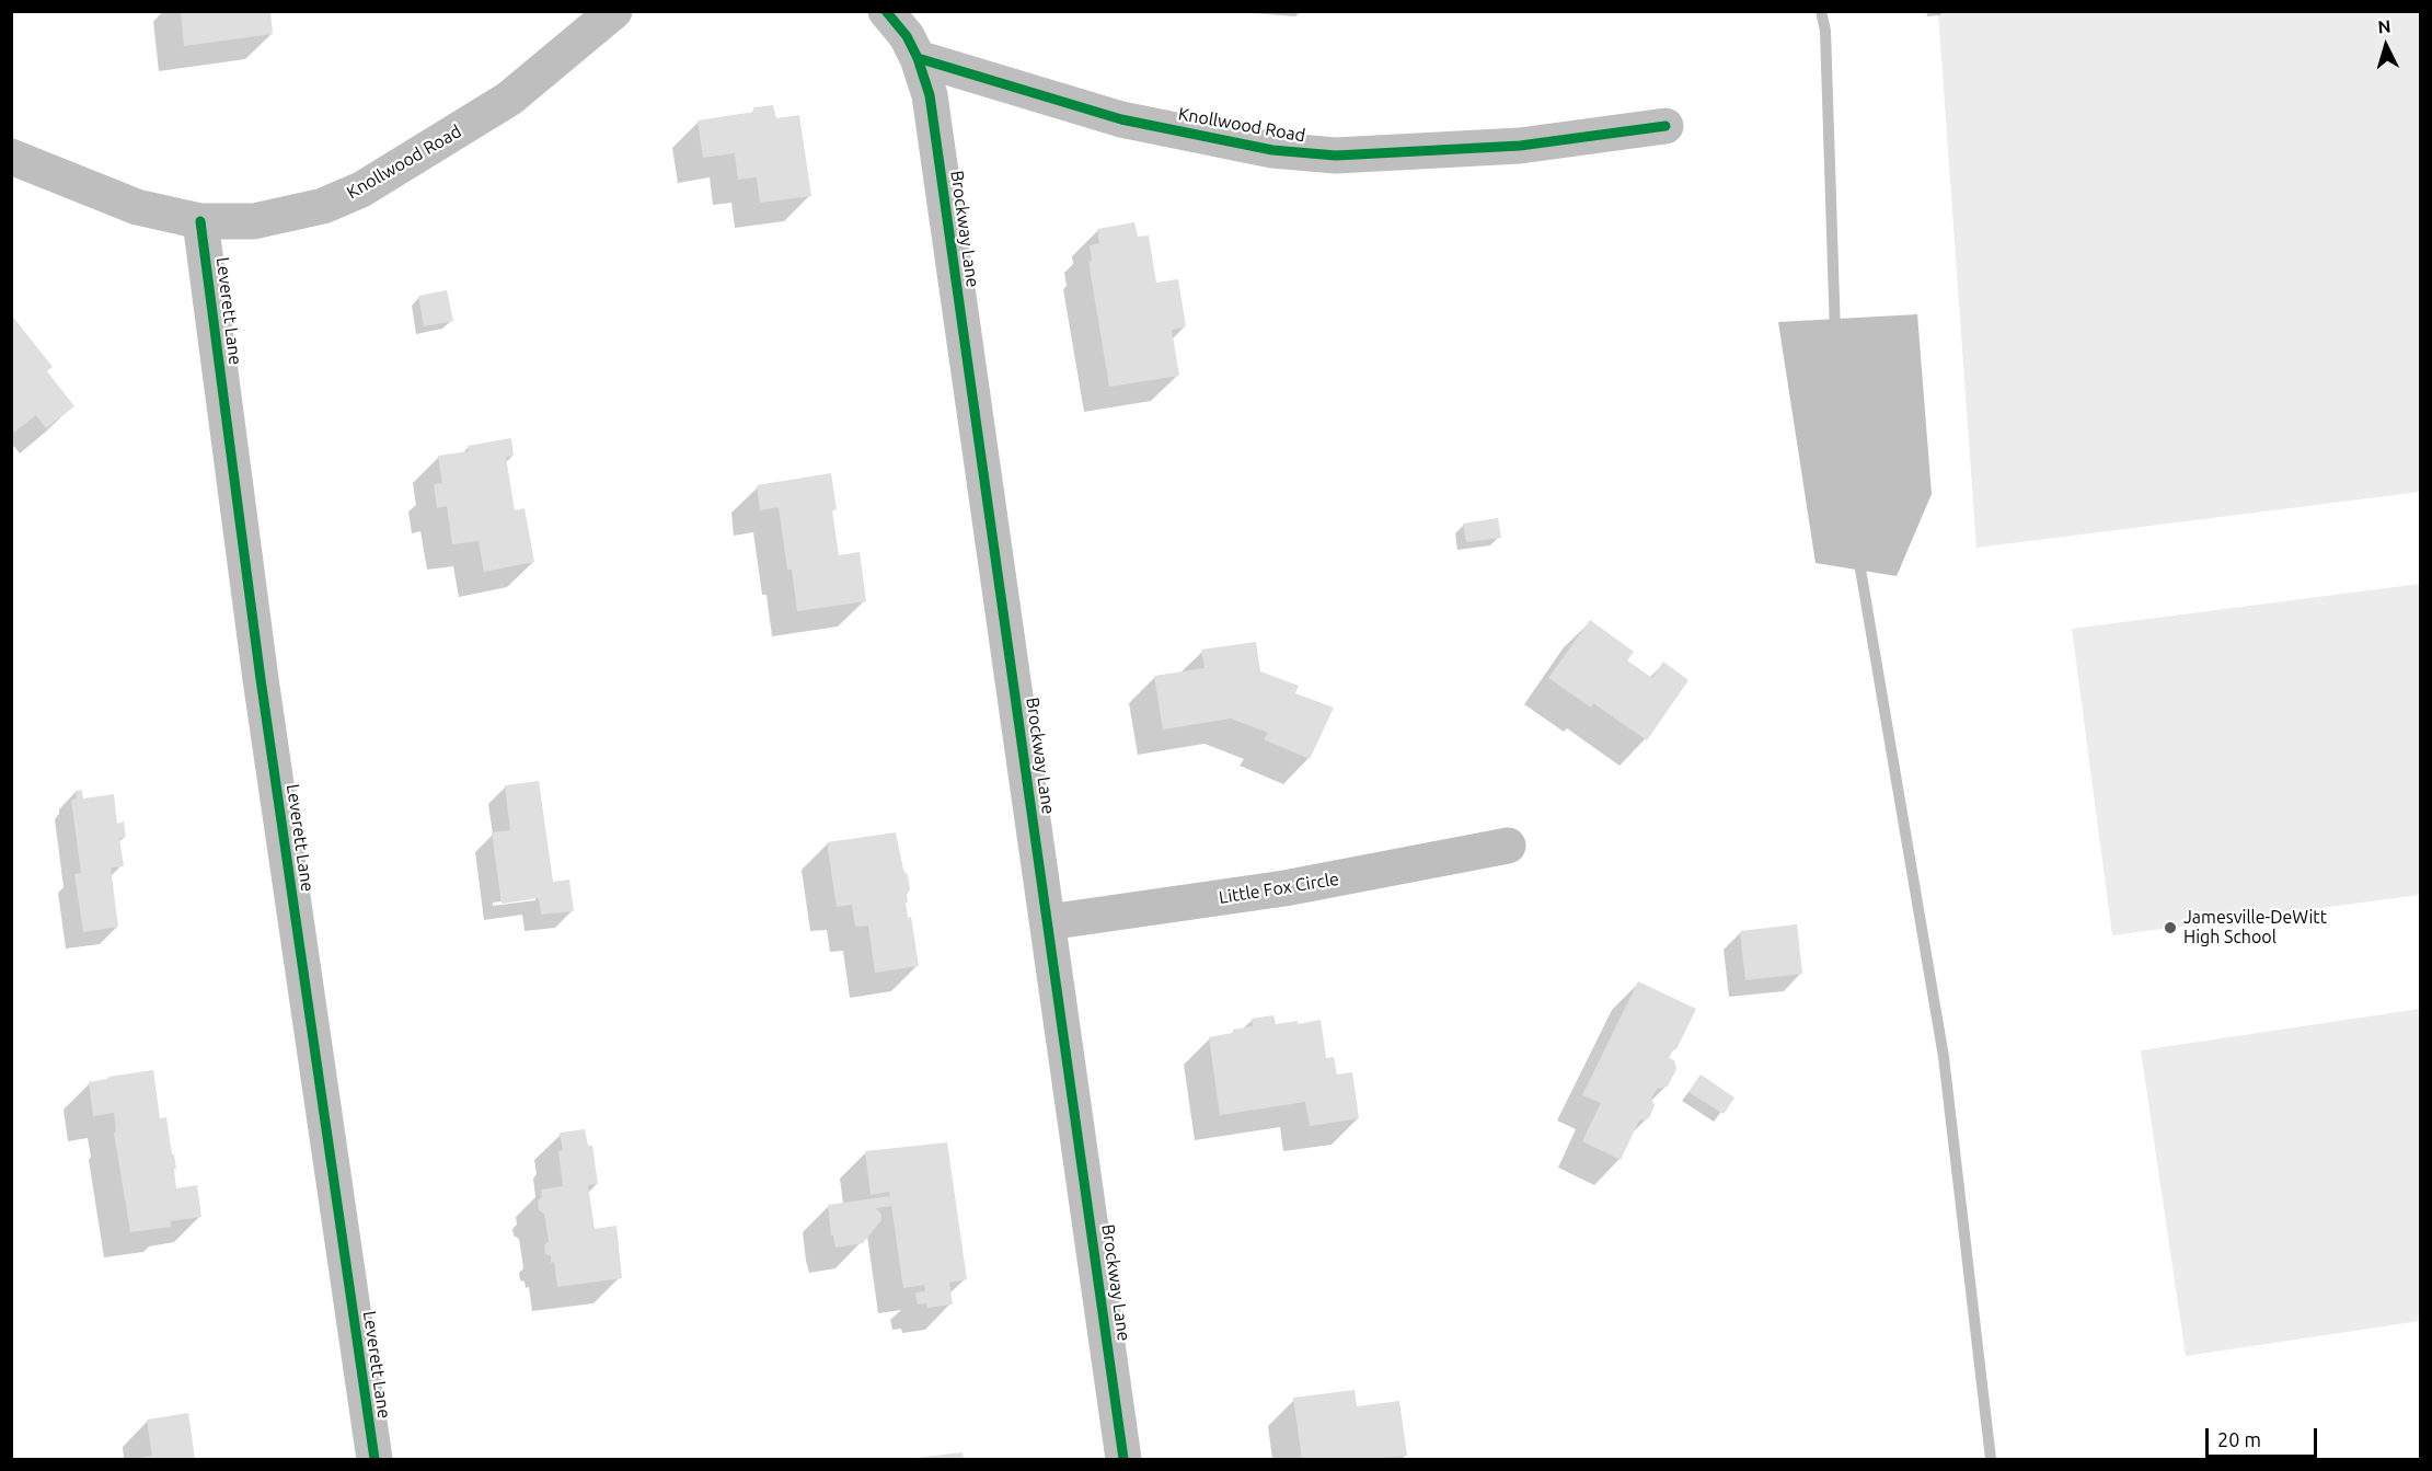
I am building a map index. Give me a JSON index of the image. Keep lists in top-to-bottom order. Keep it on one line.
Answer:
{"streets":{"street":["Knollwood Road","Brockway Lane","Leverett Lane","Little Fox Circle"]},"crossings":[["Knollwood Road","Brockway Lane"],["Knollwood Road","Leverett Lane"],["Brockway Lane","Little Fox Circle"]],"places":["Jamesville-DeWitt High School"],"scale_bar":"20 m","north":"top"}
